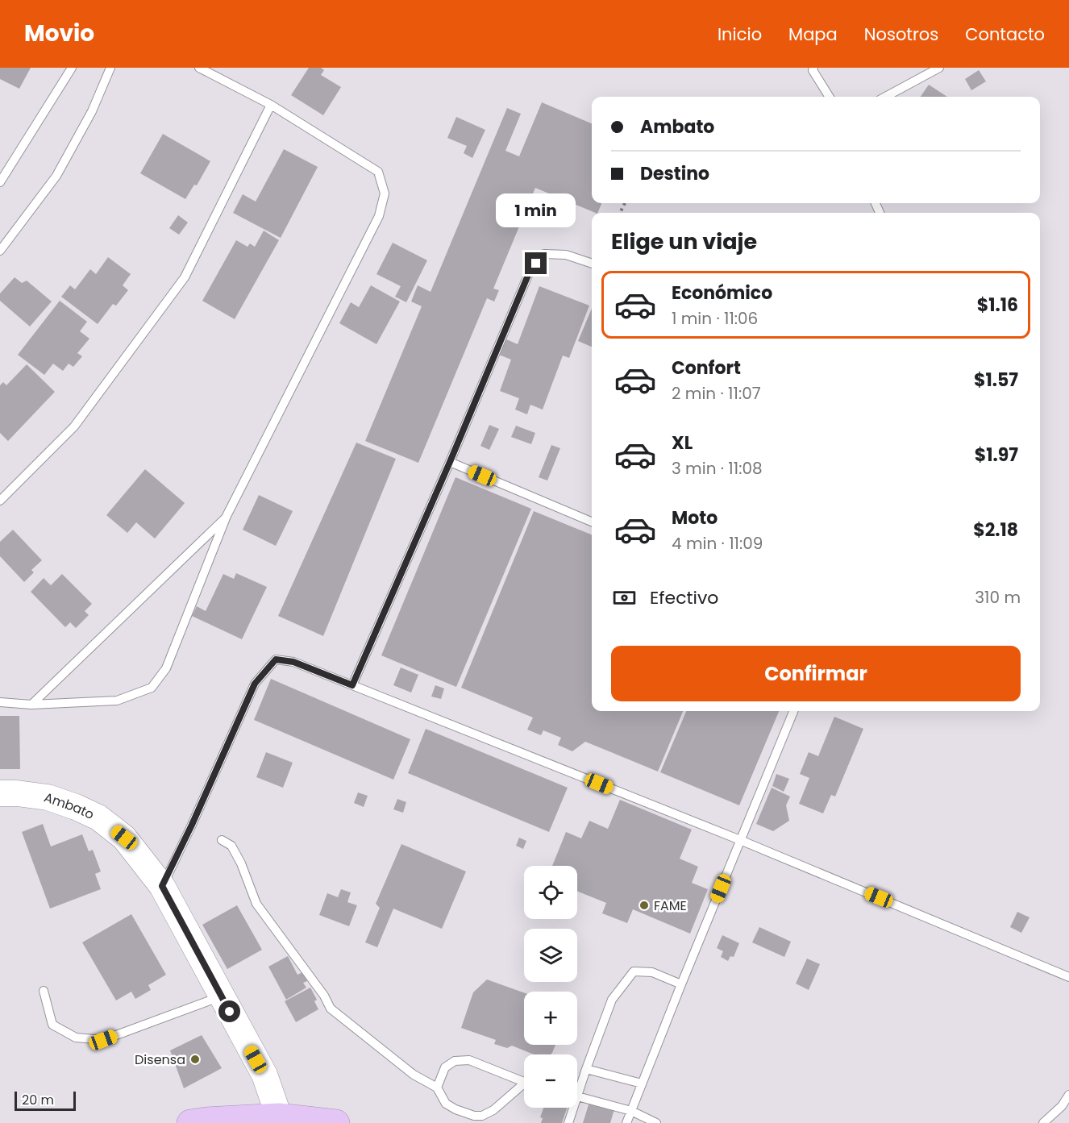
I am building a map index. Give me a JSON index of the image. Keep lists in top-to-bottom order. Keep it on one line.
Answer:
{"streets":{"street":["Ambato"]},"places":["FAME","Disensa"],"scale_bar":"20 m","page":{"header":"Movio","nav":["Inicio","Mapa","Nosotros","Contacto"],"banner":["Ambato","Destino"],"bubble":"1 min","heading":"Elige un viaje","list":[{"name":"Económico","note":"1 min · 11:06","value":"$1.16"},{"name":"Confort","note":"2 min · 11:07","value":"$1.57"},{"name":"XL","note":"3 min · 11:08","value":"$1.97"},{"name":"Moto","note":"4 min · 11:09","value":"$2.18"}],"pay":["Efectivo","310 m"],"buttons":"Confirmar","map_buttons":["+","−"],"scale":"20 m"}}
